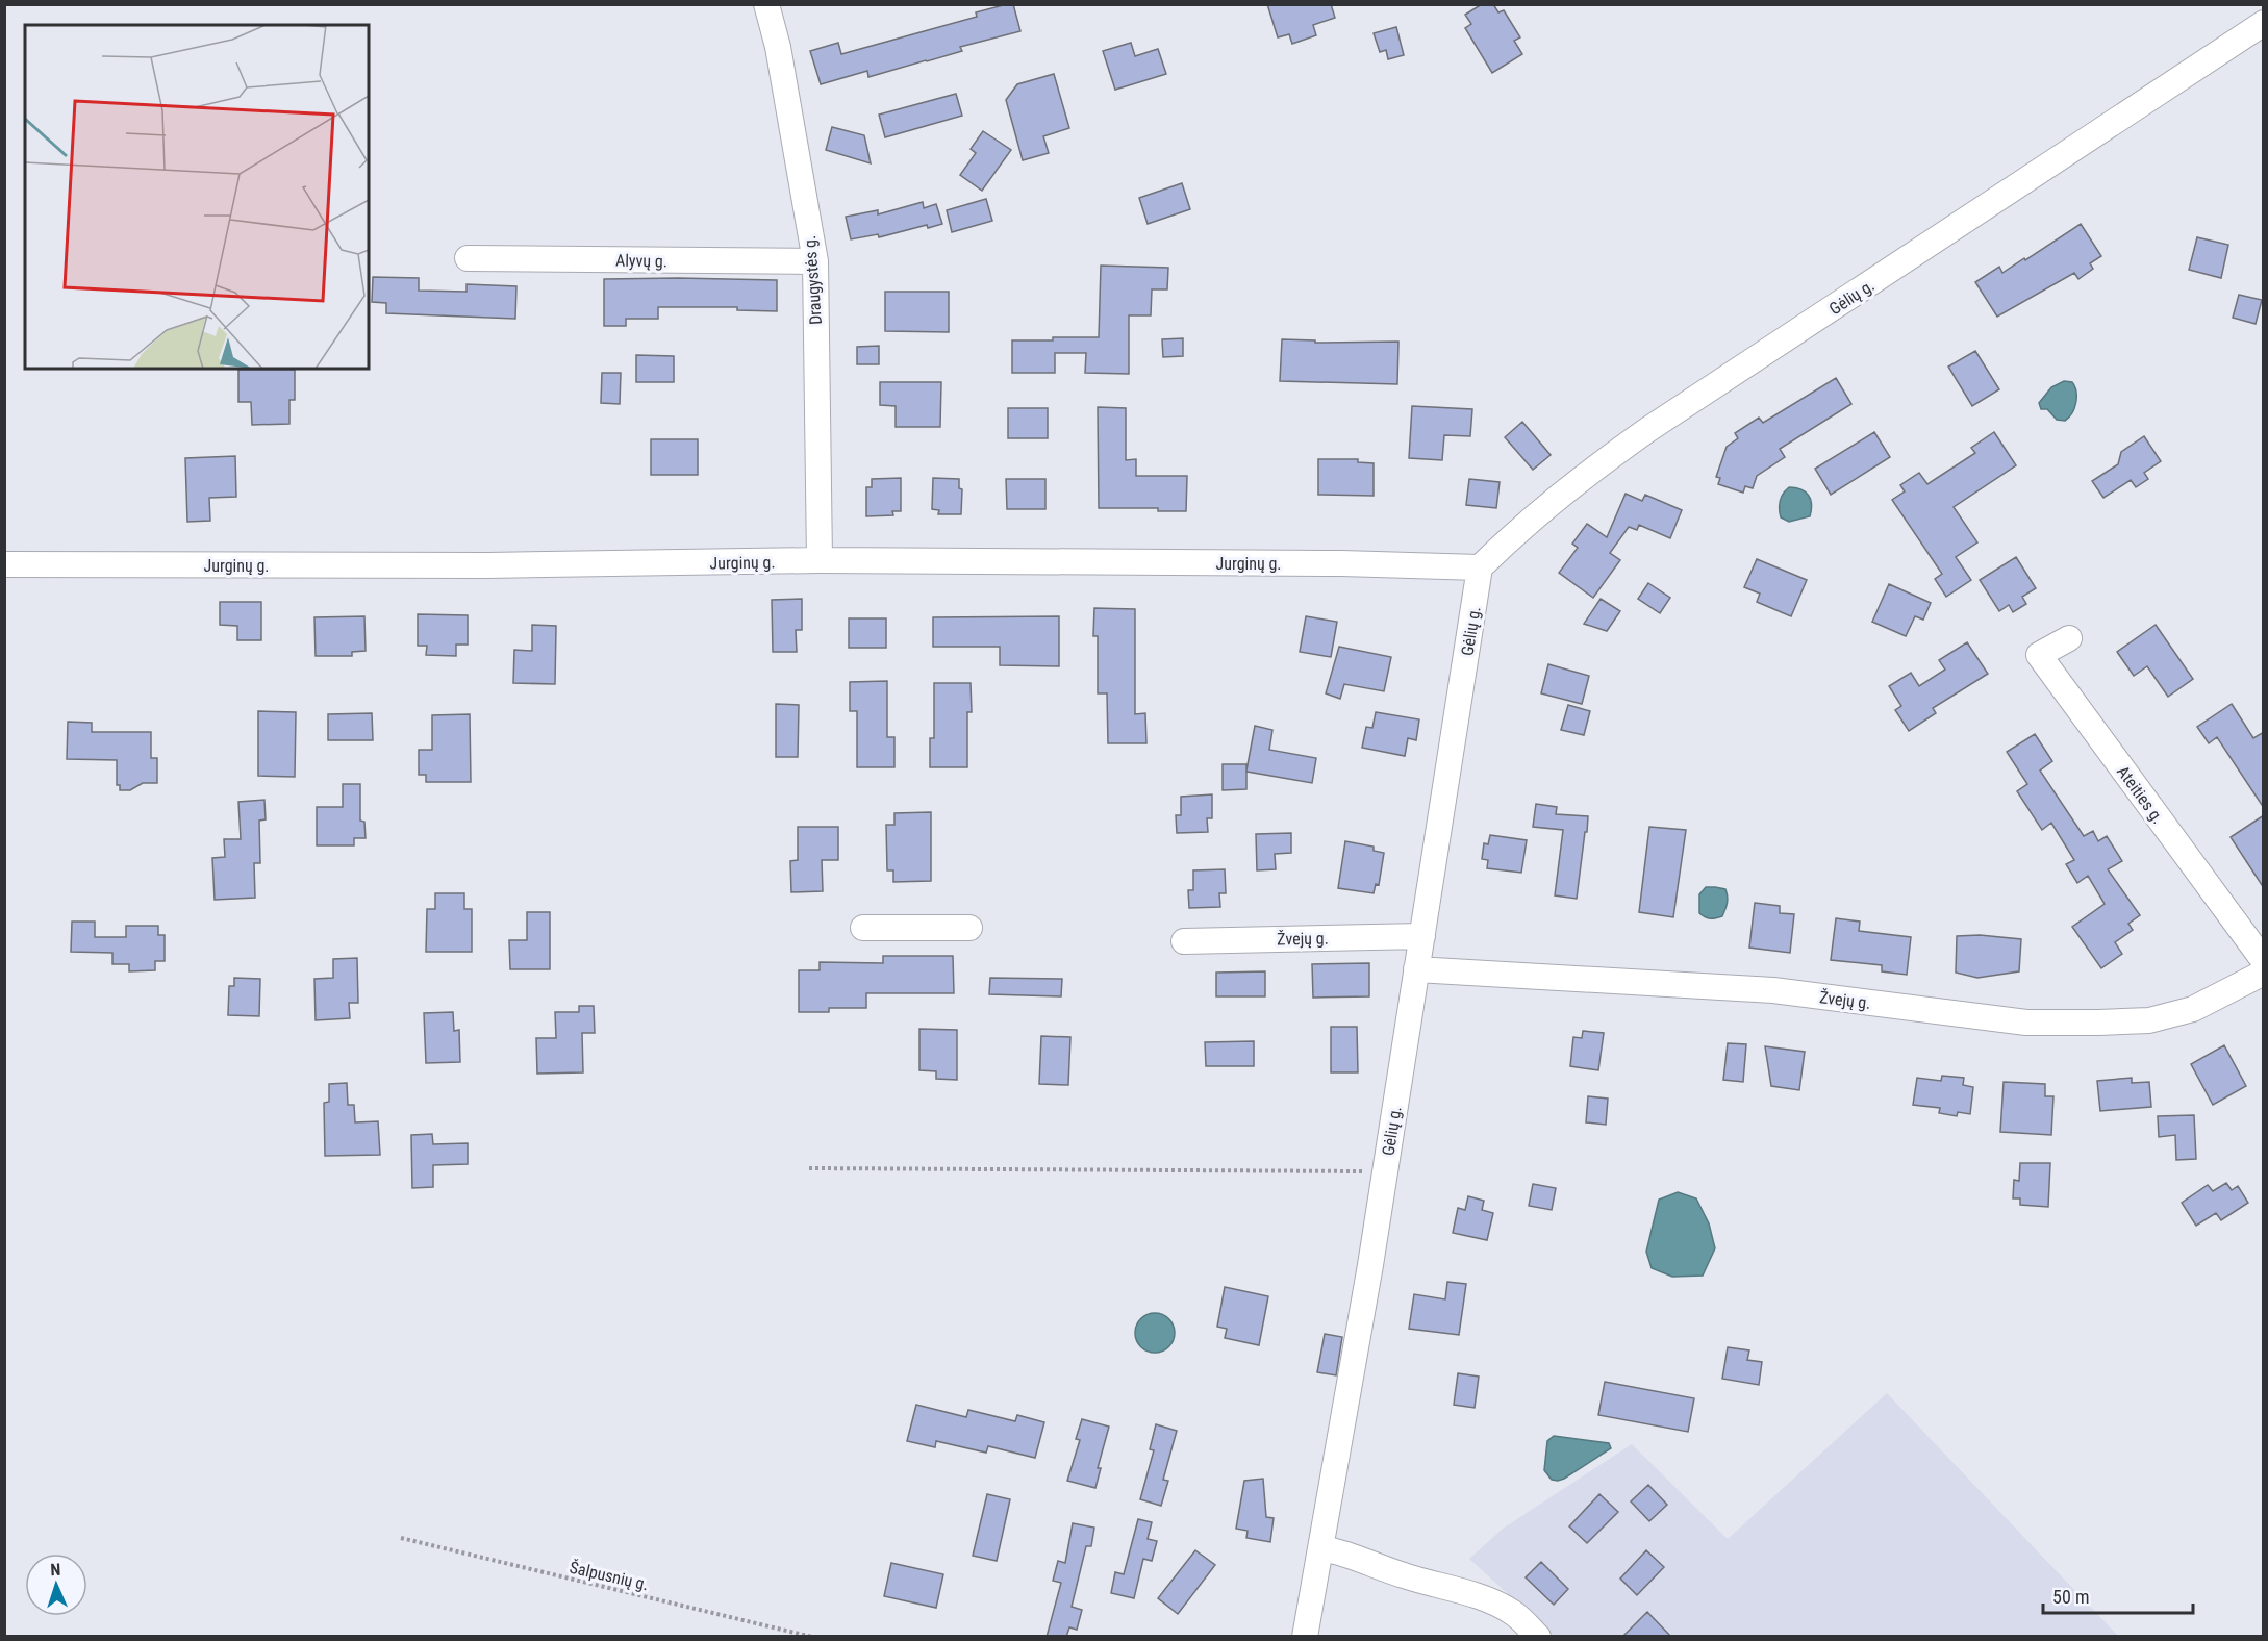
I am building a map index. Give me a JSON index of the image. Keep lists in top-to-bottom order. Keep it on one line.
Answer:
{"streets":{"street":["Alyvų g.","Draugystės g.","Gėlių g.","Jurginų g.","Ateities g.","Žvejų g."],"path":["Šalpusnių g."]},"crossings":[["Alyvų g.","Draugystės g."],["Draugystės g.","Jurginų g."],["Gėlių g.","Jurginų g."],["Gėlių g.","Žvejų g."]],"scale_bar":"50 m","north":"top"}
